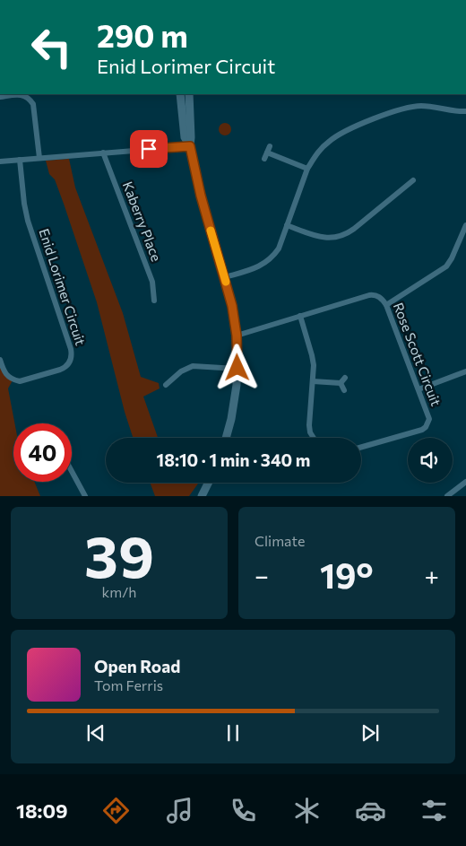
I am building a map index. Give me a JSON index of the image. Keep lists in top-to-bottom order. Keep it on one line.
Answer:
{"streets":{"street":["Kaberry Place","Enid Lorimer Circuit","Rose Scott Circuit"]},"page":{"turn":["290 m","Enid Lorimer Circuit"],"limit":"40","trip":"18:10 · 1 min · 340 m","tile":[["39","km/h"],"Climate"],"heat":["−","19°","+"],"song":["Open Road","Tom Ferris"],"tabs":"18:09"}}
